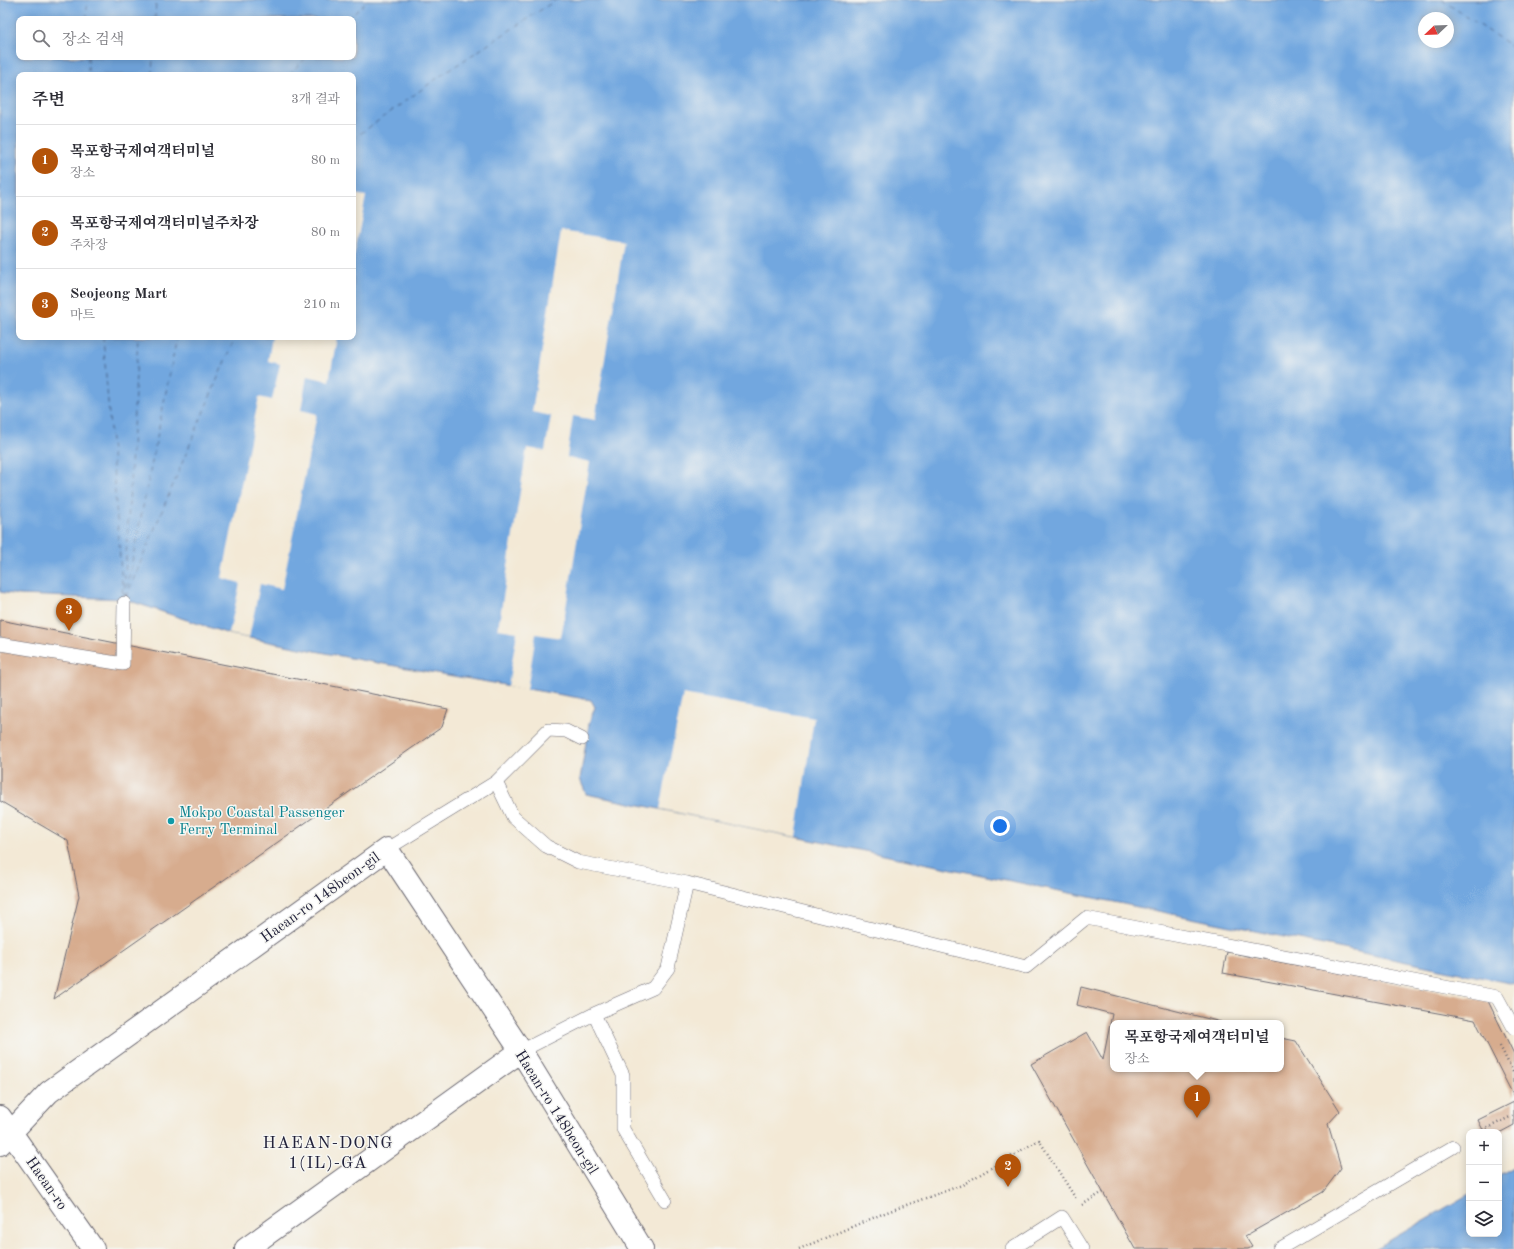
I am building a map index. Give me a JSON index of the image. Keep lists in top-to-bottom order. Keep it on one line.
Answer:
{"streets":{"street":["Haean-ro 148beon-gil","Haean-ro"]},"crossings":[["Haean-ro 148beon-gil","Haean-ro"]],"districts":["HAEAN-DONG 1(IL)-GA"],"places":["Mokpo Coastal Passenger Ferry Terminal"],"north":"bottom left","page":{"search":"장소 검색","heading":["주변","3개 결과"],"list":[{"mark":"1","name":"목포항국제여객터미널","note":"장소","value":"80 m"},{"mark":"2","name":"목포항국제여객터미널주차장","note":"주차장","value":"80 m"},{"mark":"3","name":"Seojeong Mart","note":"마트","value":"210 m"}],"pins":["3","1","2"],"popup":["목포항국제여객터미널","장소"],"map_buttons":["+","−"]}}
